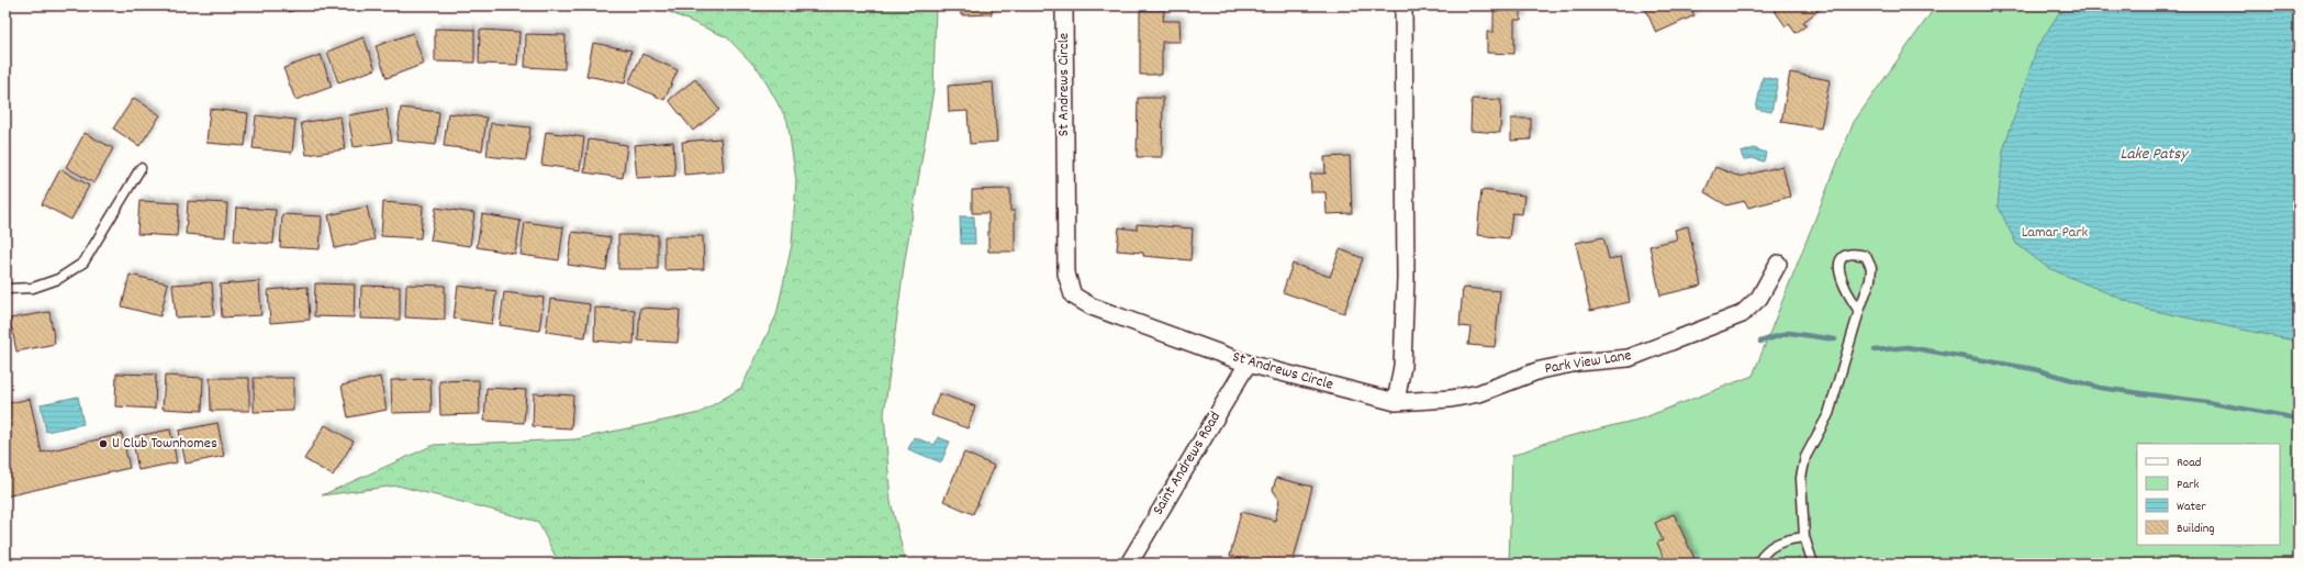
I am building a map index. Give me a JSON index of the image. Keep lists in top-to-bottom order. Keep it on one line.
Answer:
{"streets":{"street":["St Andrews Circle","Park View Lane","Saint Andrews Road"]},"crossings":[["St Andrews Circle","Park View Lane"],["St Andrews Circle","Saint Andrews Road"]],"water":["Lake Patsy"],"parks":["Lamar Park"],"places":["U Club Townhomes"],"legend":["Road","Park","Water","Building"]}
